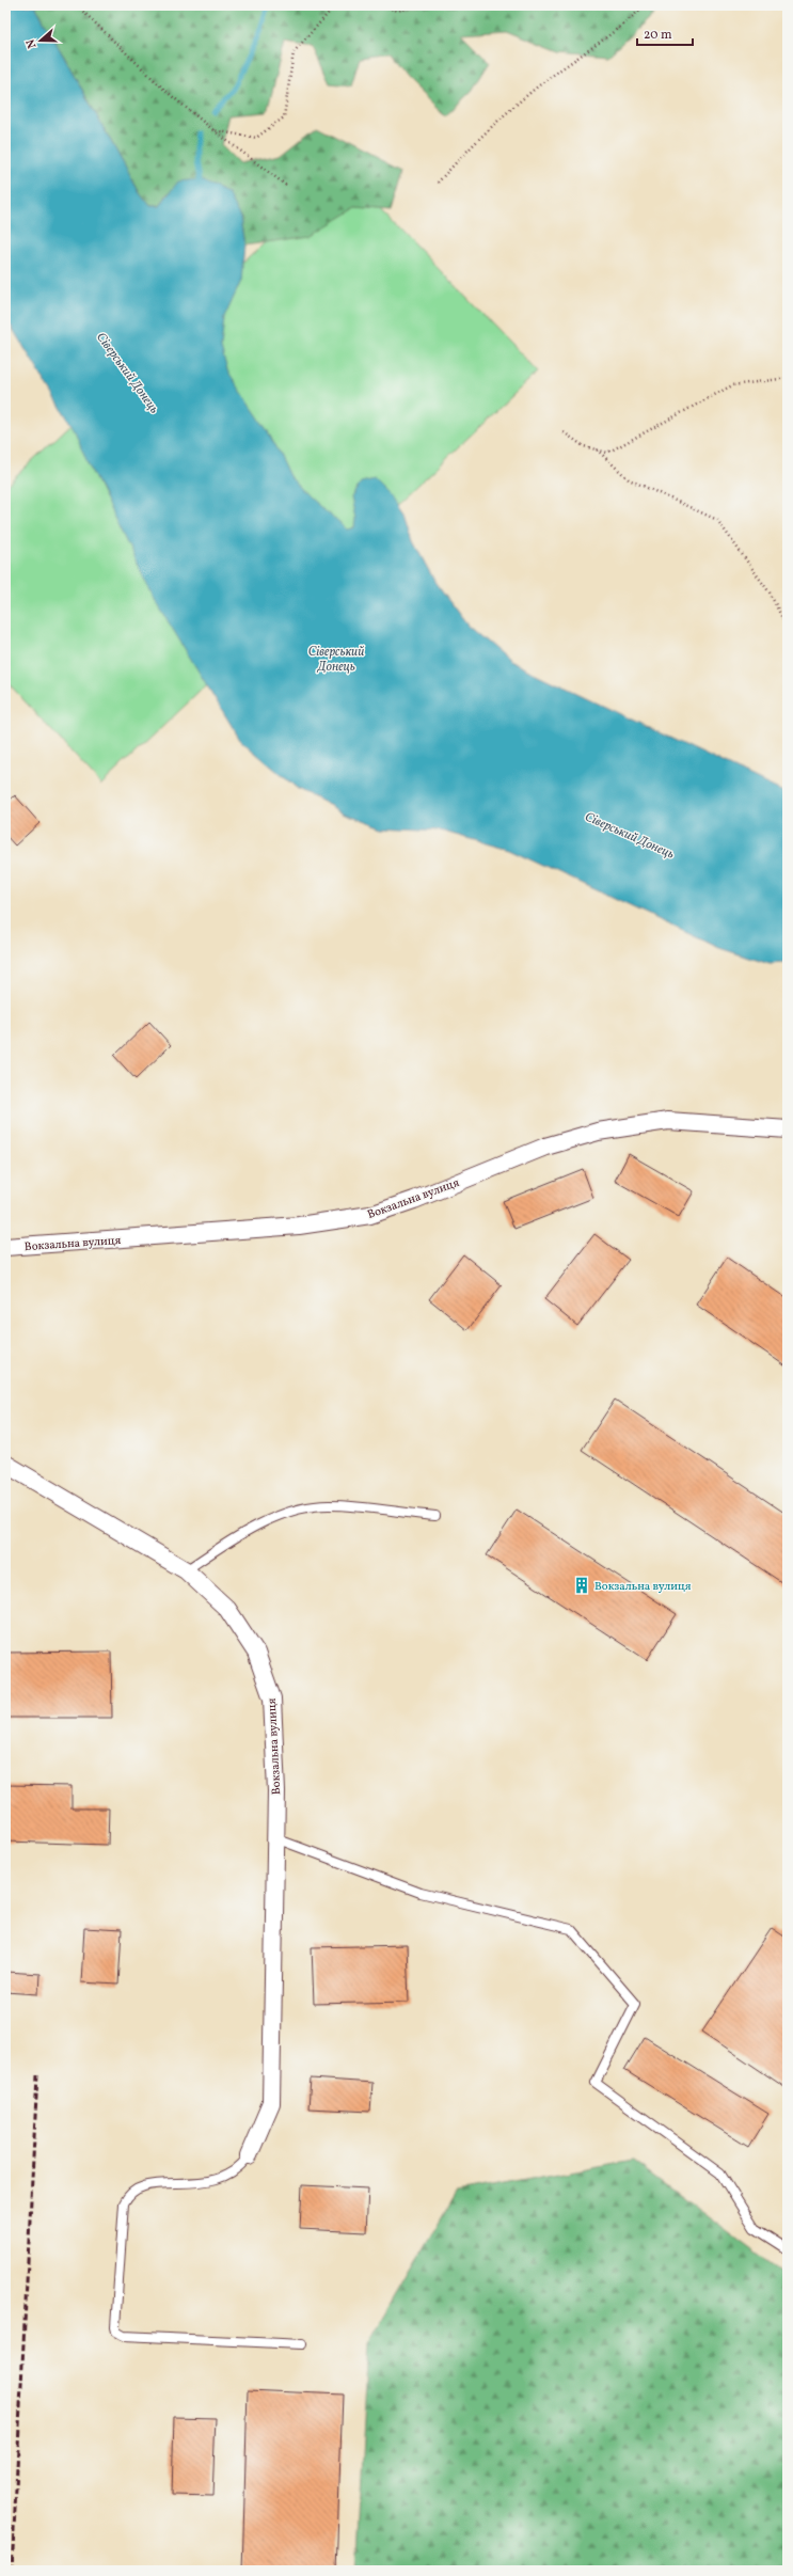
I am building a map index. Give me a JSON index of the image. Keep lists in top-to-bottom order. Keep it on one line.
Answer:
{"streets":{"street":["Вокзальна вулиця"]},"water":["Сіверський Донець"],"places":{"building":["Вокзальна вулиця"]},"scale_bar":"20 m","north":"left"}
